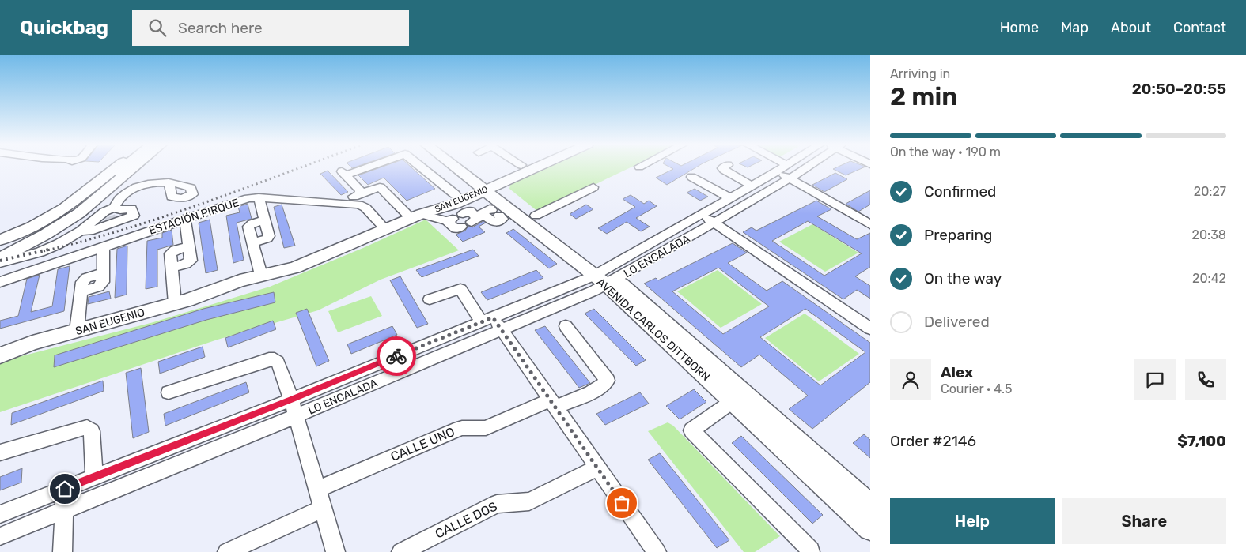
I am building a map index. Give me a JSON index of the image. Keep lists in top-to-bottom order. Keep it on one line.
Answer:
{"streets":{"main road":["SAN EUGENIO","AVENIDA CARLOS DITTBORN"],"street":["ESTACIÓN PIRQUE","LO ENCALADA","CALLE UNO","CALLE DOS"]},"crossings":[["SAN EUGENIO","ESTACIÓN PIRQUE"],["SAN EUGENIO","AVENIDA CARLOS DITTBORN"],["LO ENCALADA","AVENIDA CARLOS DITTBORN"]],"page":{"header":"Quickbag","search":"Search here","nav":["Home","Map","About","Contact"],"heading":["2 min","Arriving in","20:50–20:55"],"panel":["Alex","Courier · 4.5","Order #2146","$7,100"],"bar":"On the way · 190 m","list":[["Confirmed","20:27"],["Preparing","20:38"],["On the way","20:42"],"Delivered"],"buttons":["Help","Share"]}}
